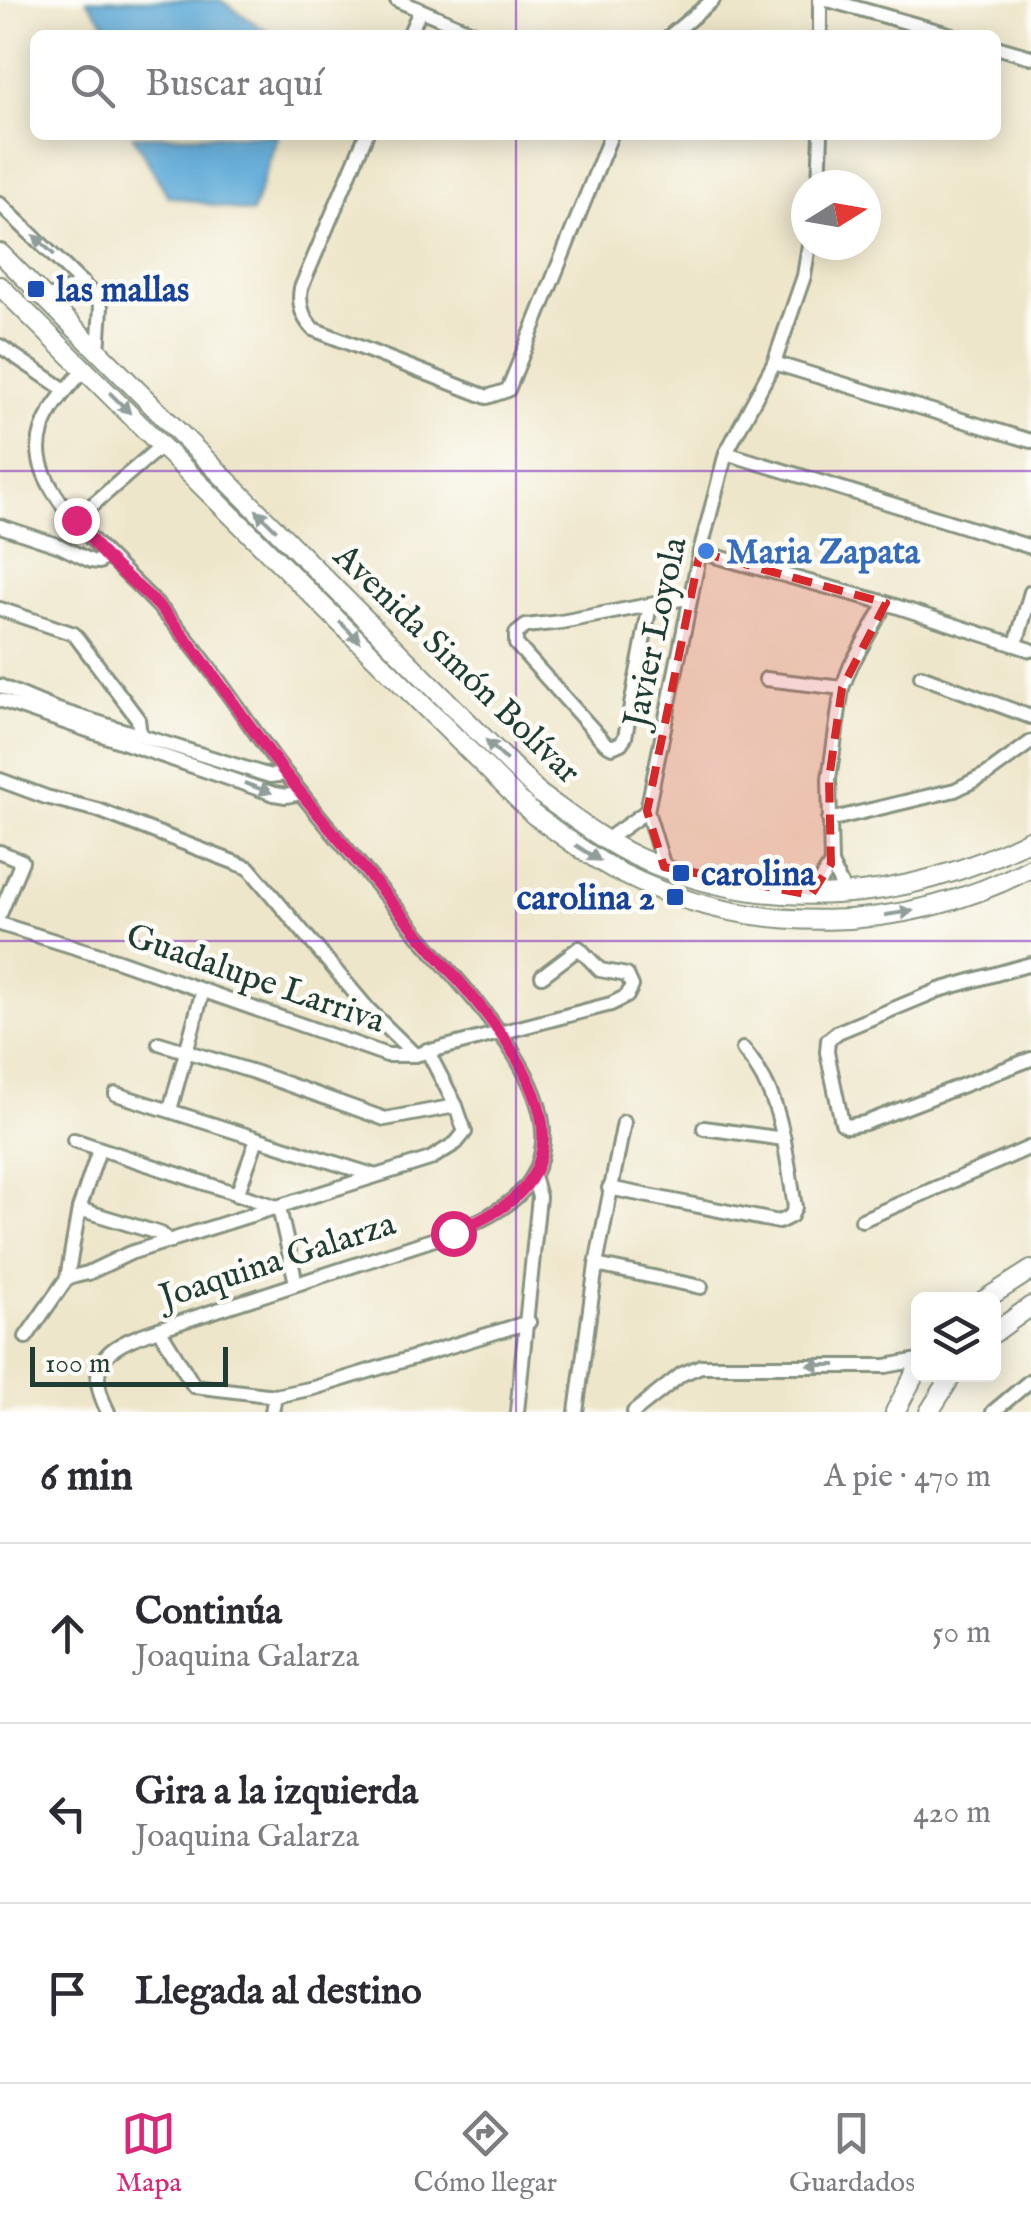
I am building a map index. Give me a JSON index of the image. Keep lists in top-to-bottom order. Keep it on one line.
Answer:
{"streets":{"highway":["Avenida Simón Bolívar"],"street":["Javier Loyola","Guadalupe Larriva","Joaquina Galarza"]},"crossings":[["Javier Loyola","Avenida Simón Bolívar"]],"places":{"transit":["las mallas","carolina","carolina 2"],"other":["Maria Zapata"]},"scale_bar":"100 m","north":"right","page":{"search":"Buscar aquí","scale":"100 m","heading":["6 min","A pie · 470 m"],"list":[["Continúa","Joaquina Galarza","50 m"],["Gira a la izquierda","Joaquina Galarza","420 m"],"Llegada al destino"],"nav":["Mapa","Cómo llegar","Guardados"]}}
